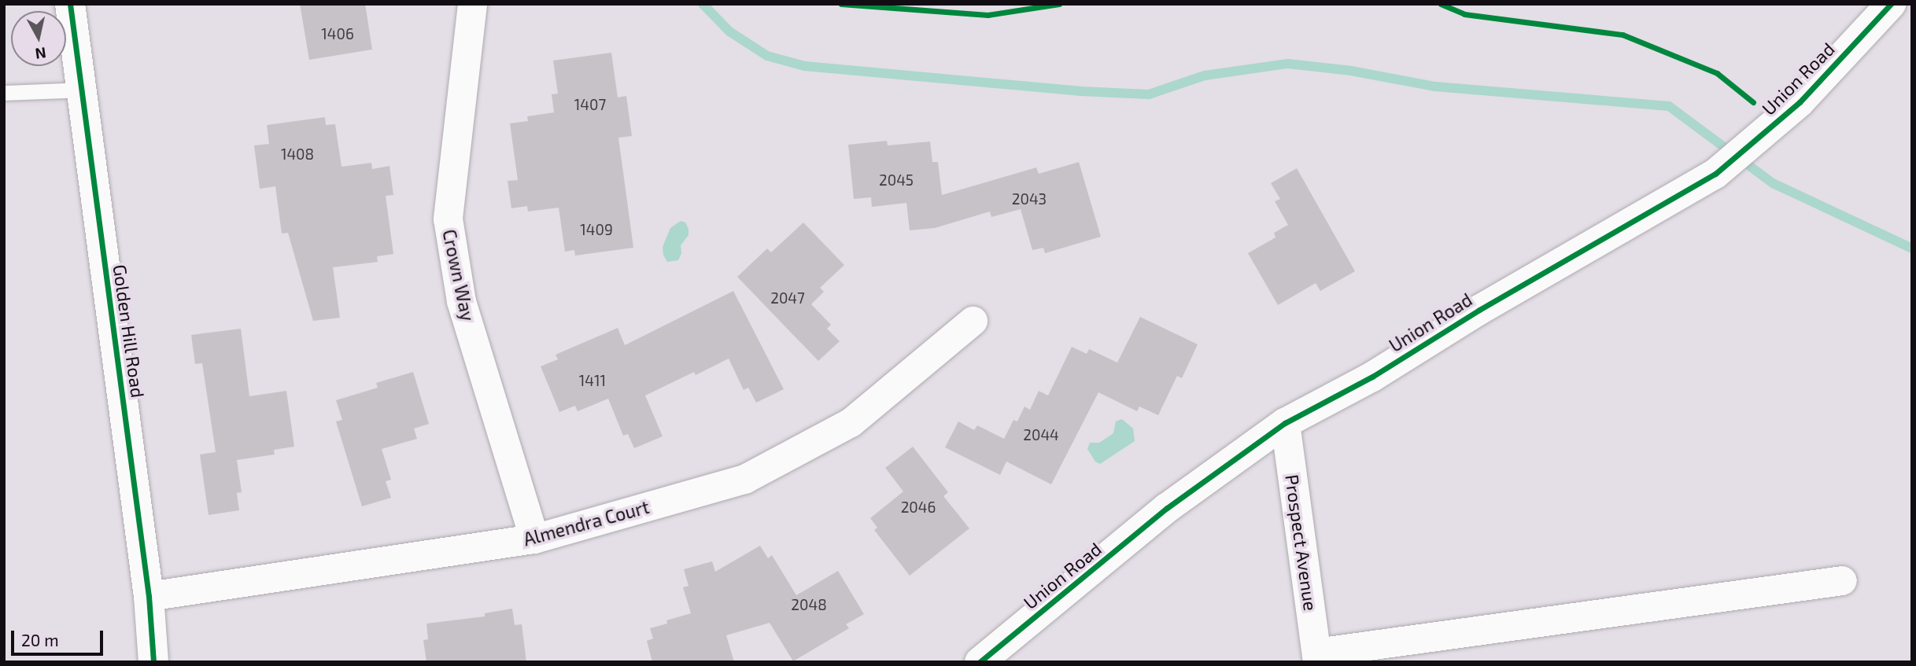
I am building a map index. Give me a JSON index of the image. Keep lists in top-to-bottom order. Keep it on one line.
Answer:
{"streets":{"main road":["Union Road","Golden Hill Road"],"street":["Crown Way","Almendra Court","Prospect Avenue"]},"crossings":[["Union Road","Prospect Avenue"],["Crown Way","Almendra Court"],["Golden Hill Road","Almendra Court"]],"house_numbers":["1406","1407","1408","2045","2043","1409","2047","1411","2044","2046","2048"],"scale_bar":"20 m","north":"bottom"}
